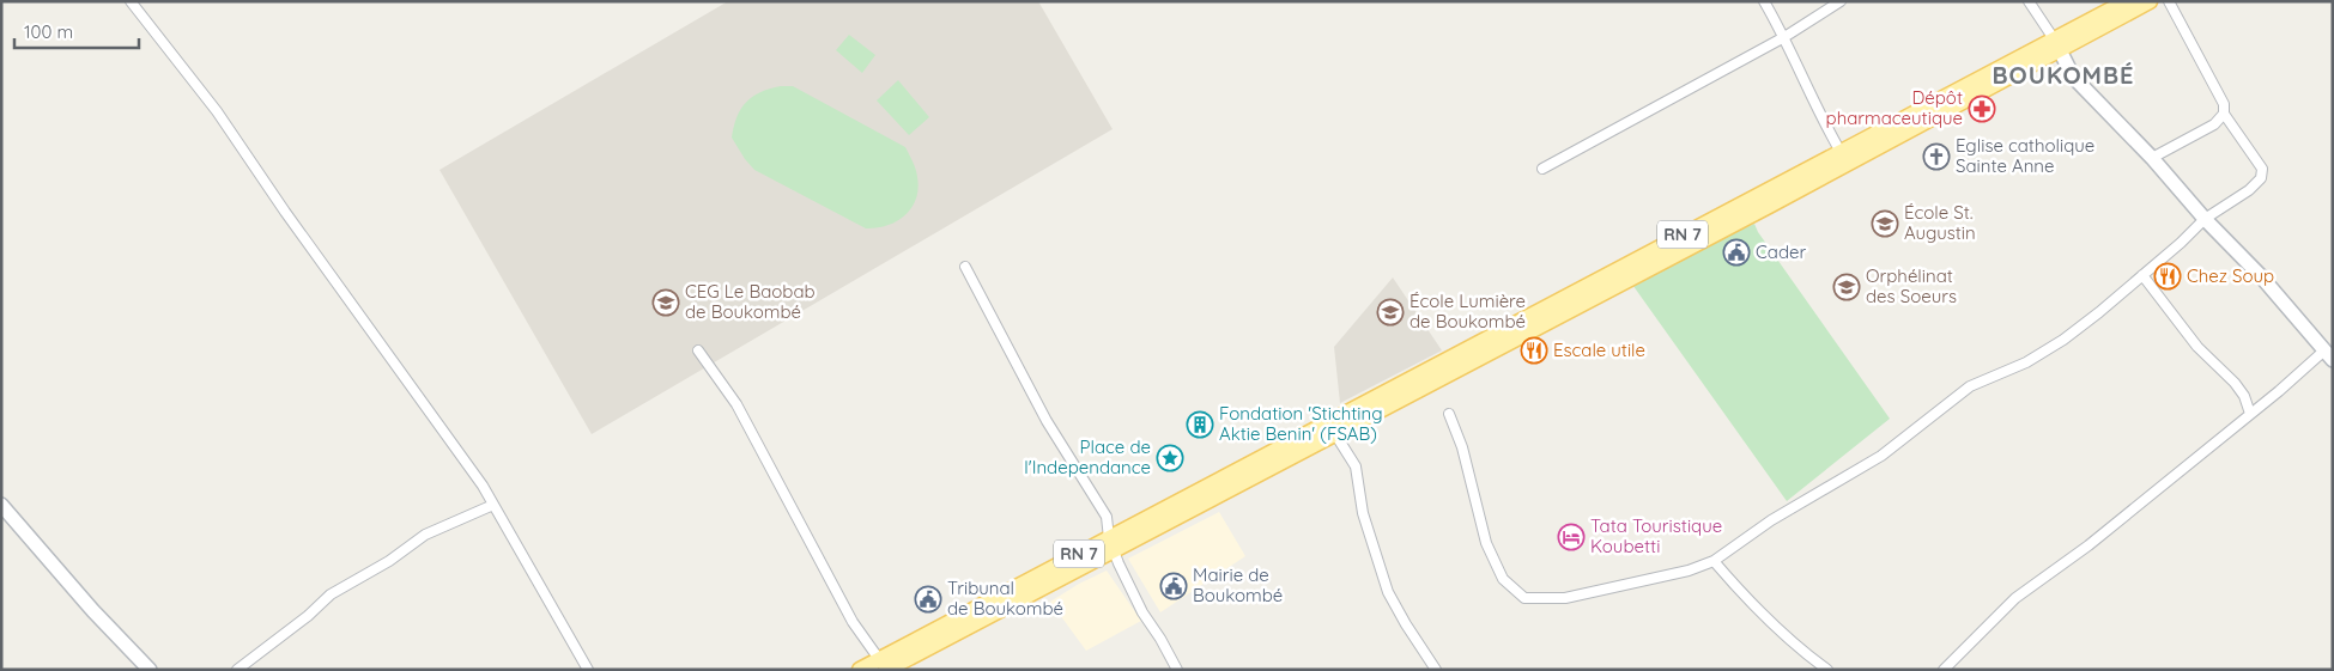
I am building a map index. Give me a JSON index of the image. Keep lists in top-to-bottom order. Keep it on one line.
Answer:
{"streets":{"main road":["RN 7"]},"districts":["BOUKOMBÉ"],"places":{"pharmacy":["Dépôt pharmaceutique"],"church":["Eglise catholique Sainte Anne"],"school or university":["École St. Augustin","Orphélinat des Soeurs","CEG Le Baobab de Boukombé","École Lumière de Boukombé"],"public building":["Cader","Mairie de Boukombé","Tribunal de Boukombé"],"restaurant":["Chez Soup","Escale utile"],"building":["Fondation 'Stichting Aktie Benin' (FSAB)"],"place":["Place de l'Independance"],"hotel":["Tata Touristique Koubetti"]},"scale_bar":"100 m"}
